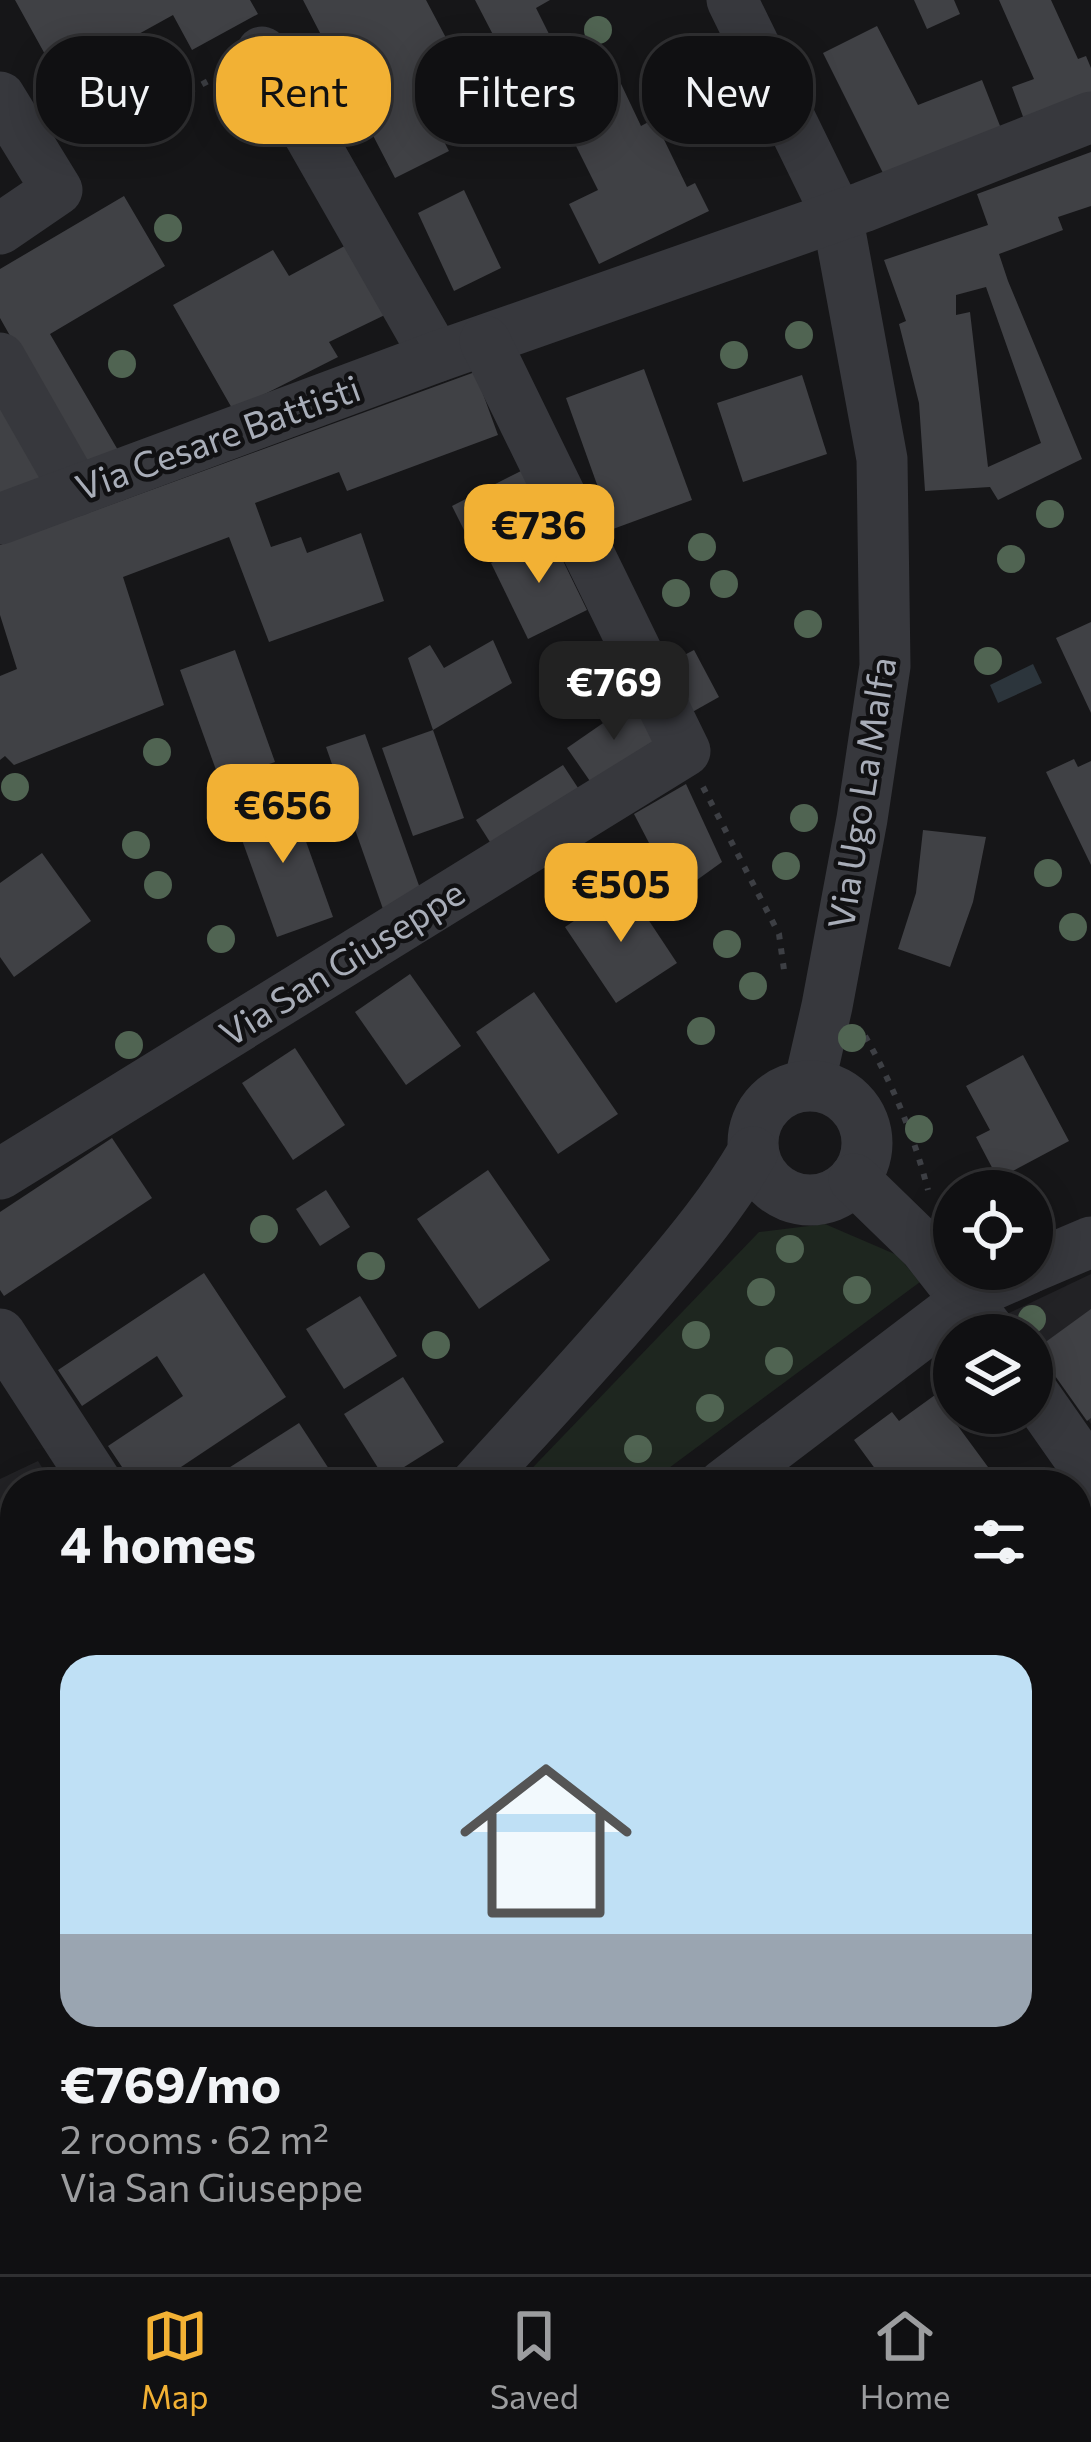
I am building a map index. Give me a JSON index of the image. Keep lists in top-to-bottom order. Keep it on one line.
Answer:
{"streets":{"street":["Via Cesare Battisti","Via Ugo La Malfa","Via San Giuseppe"]},"crossings":[["Via Cesare Battisti","Via Ugo La Malfa"]],"page":{"chip":["Buy","Rent","Filters","New"],"price":["€736","€769","€656","€505"],"heading":"4 homes","list":[{"name":"€769/mo","note":"2 rooms · 62 m² · Via San Giuseppe"}],"tabs":["Map","Saved","Home"]}}
